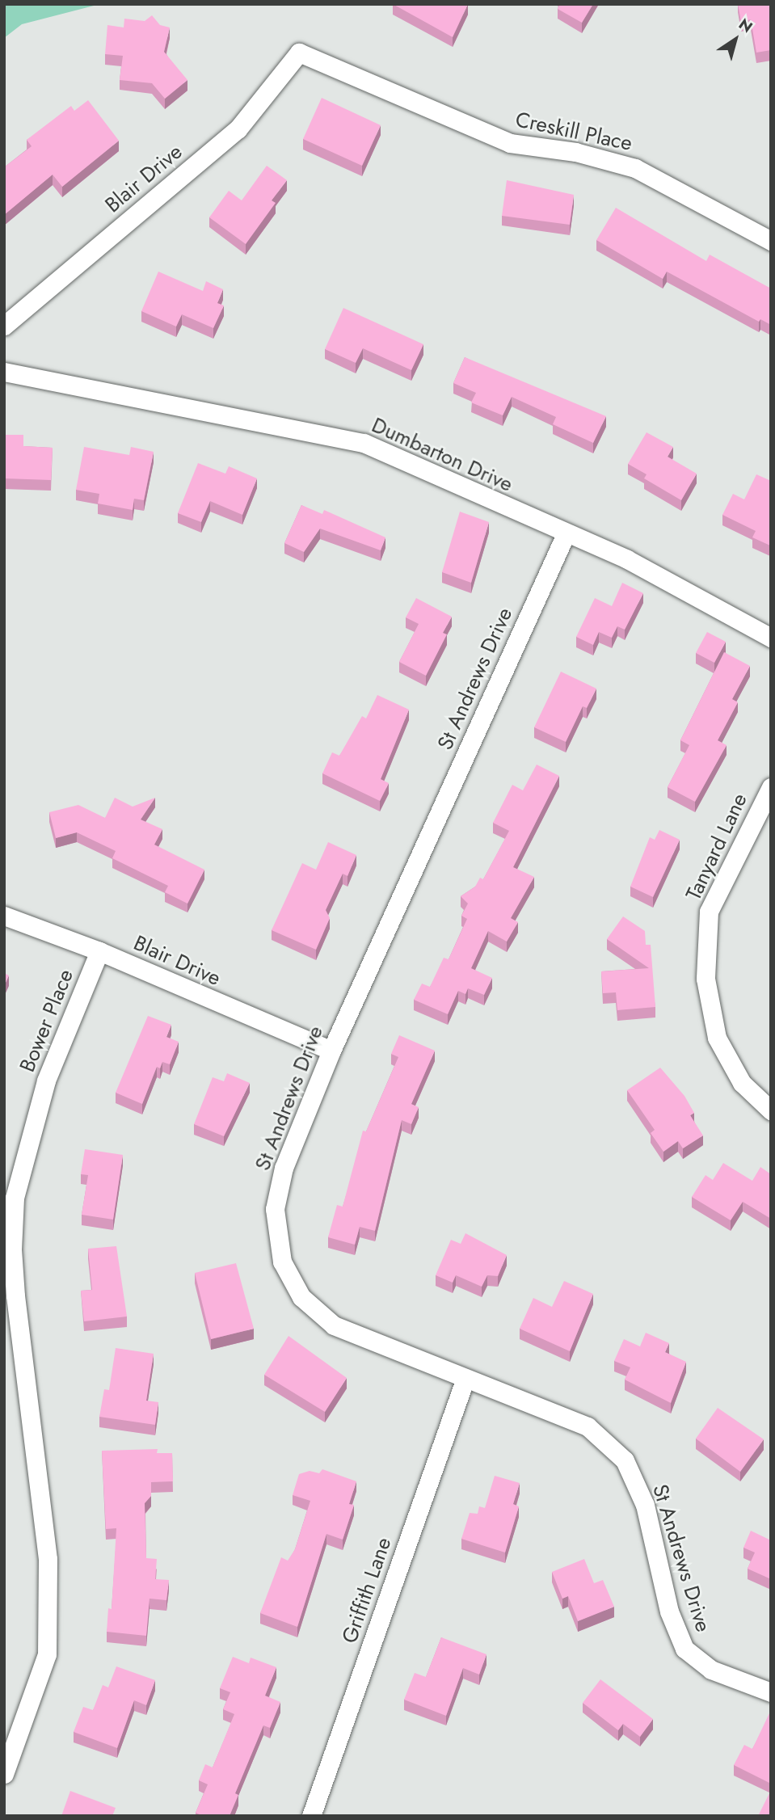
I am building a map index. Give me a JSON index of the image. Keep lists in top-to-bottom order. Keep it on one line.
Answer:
{"streets":{"street":["Creskill Place","Blair Drive","Dumbarton Drive","St Andrews Drive","Tanyard Lane","Bower Place","Griffith Lane"]},"crossings":[["Creskill Place","Blair Drive"],["Blair Drive","St Andrews Drive"],["Blair Drive","Bower Place"],["Dumbarton Drive","St Andrews Drive"],["St Andrews Drive","Griffith Lane"]],"north":"top right"}
